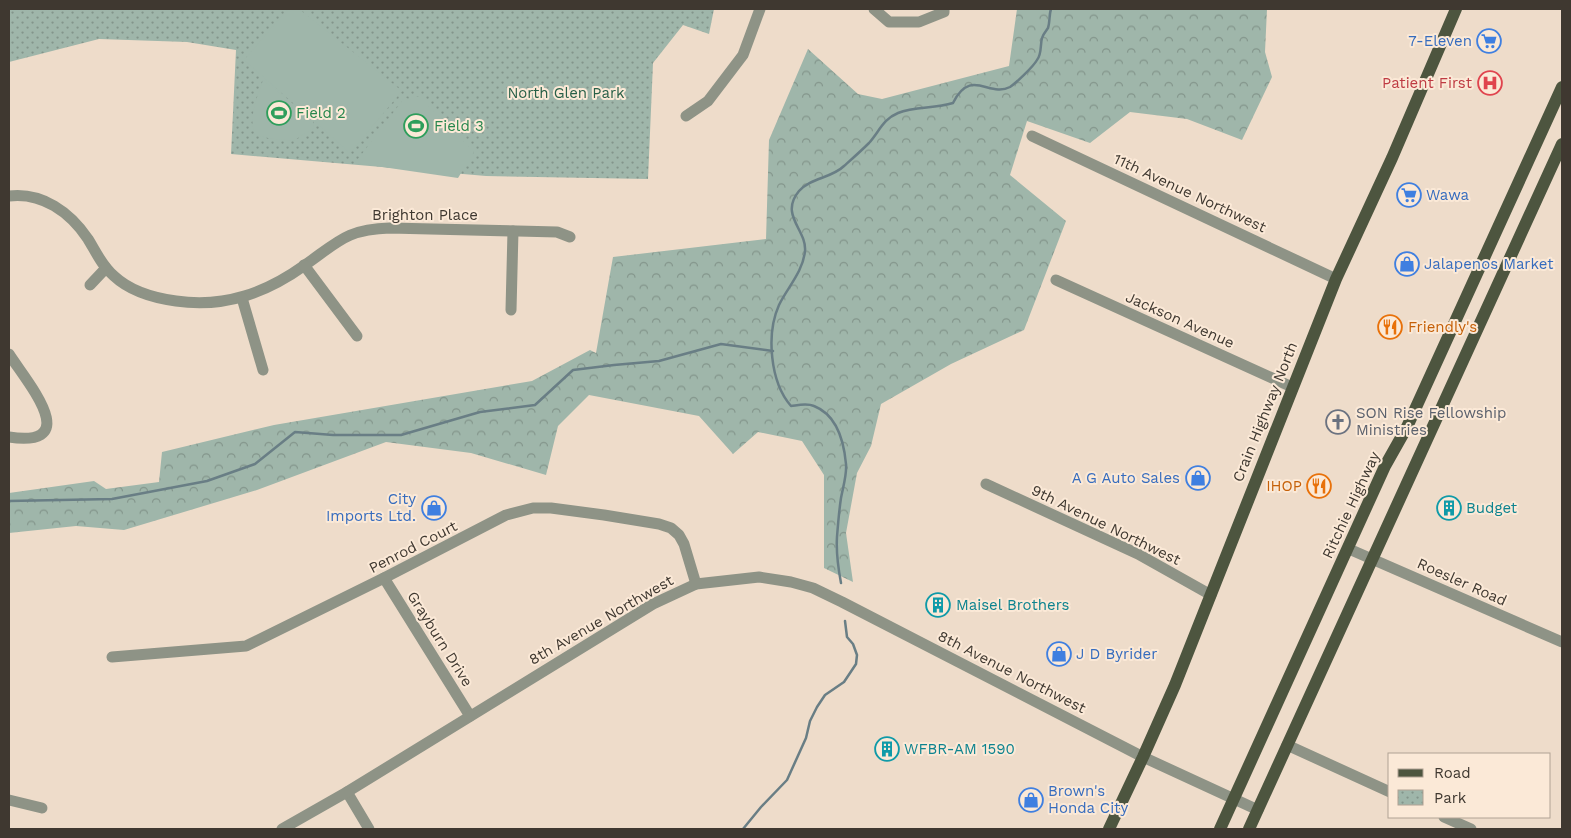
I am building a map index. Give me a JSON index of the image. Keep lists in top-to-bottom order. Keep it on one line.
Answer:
{"streets":{"main road":["Crain Highway North","Ritchie Highway"],"street":["11th Avenue Northwest","Brighton Place","Jackson Avenue","9th Avenue Northwest","Penrod Court","Roesler Road","8th Avenue Northwest","Grayburn Drive"]},"crossings":[["11th Avenue Northwest","Crain Highway North"],["Jackson Avenue","Crain Highway North"],["Crain Highway North","9th Avenue Northwest"],["Crain Highway North","8th Avenue Northwest"],["Ritchie Highway","Roesler Road"],["Ritchie Highway","8th Avenue Northwest"],["Penrod Court","8th Avenue Northwest"],["Penrod Court","Grayburn Drive"],["8th Avenue Northwest","Grayburn Drive"]],"parks":["North Glen Park"],"places":{"supermarket":["7-Eleven","Wawa"],"hospital":["Patient First"],"sports":["Field 2","Field 3"],"shop":["Jalapenos Market","A G Auto Sales","City Imports Ltd.","J D Byrider","Brown's Honda City"],"restaurant":["Friendly's","IHOP"],"church":["SON Rise Fellowship Ministries"],"building":["Budget","Maisel Brothers","WFBR-AM 1590"]},"legend":["Road","Park"]}
